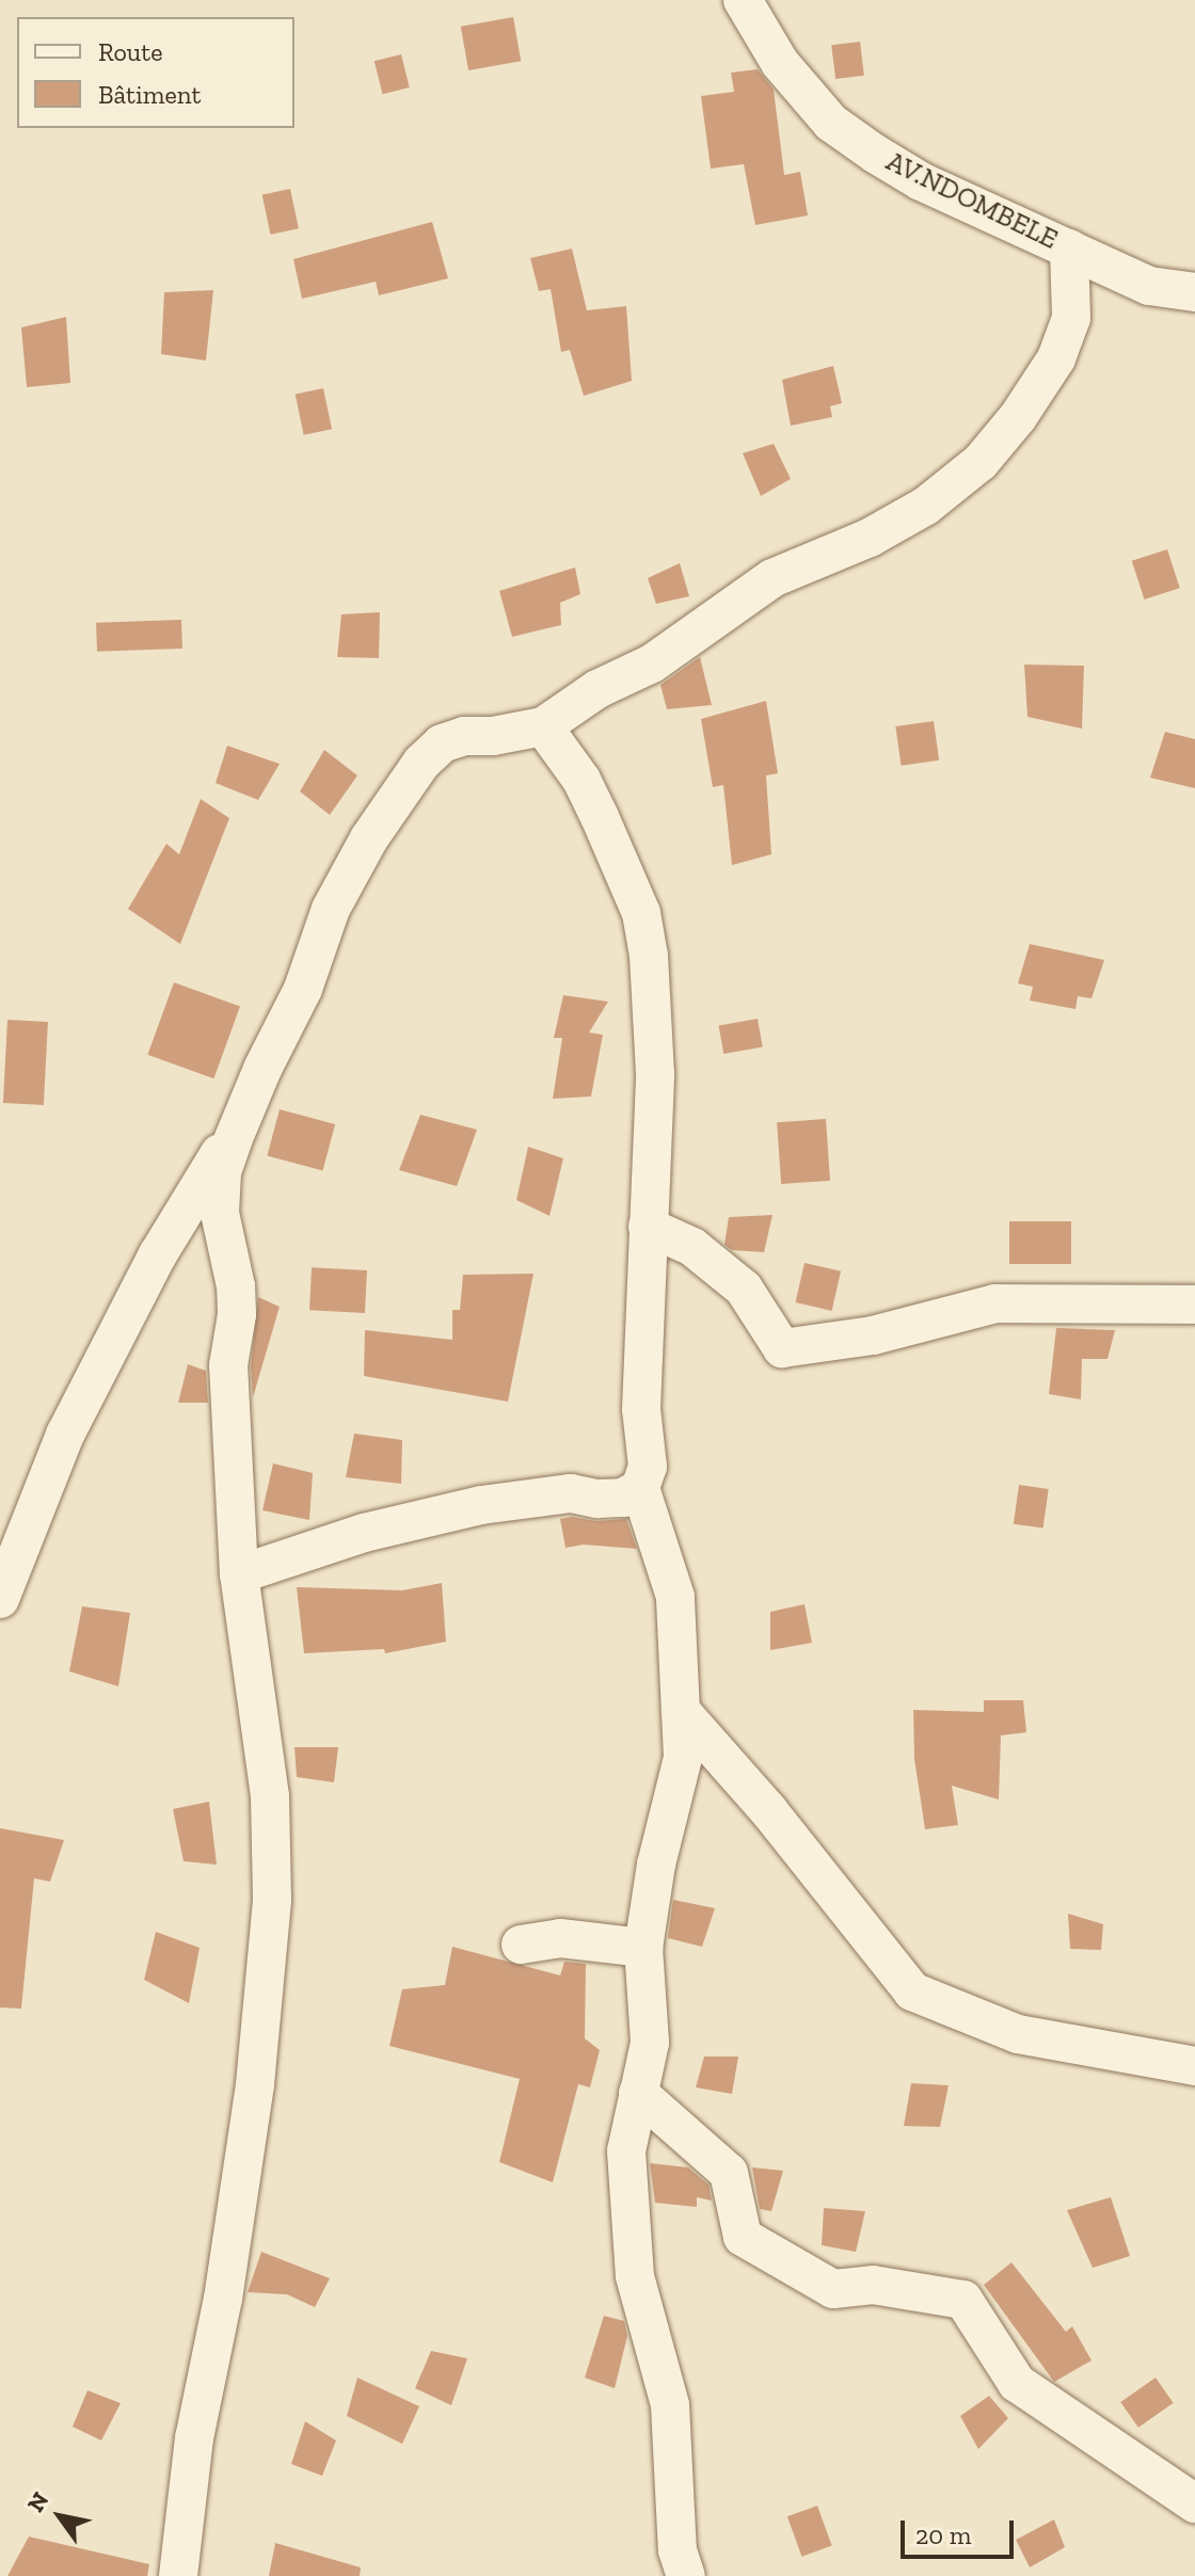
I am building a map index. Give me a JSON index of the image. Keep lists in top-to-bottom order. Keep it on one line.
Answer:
{"streets":{"street":["AV.NDOMBELE"]},"legend":["Route","Bâtiment"],"scale_bar":"20 m","north":"top left"}
